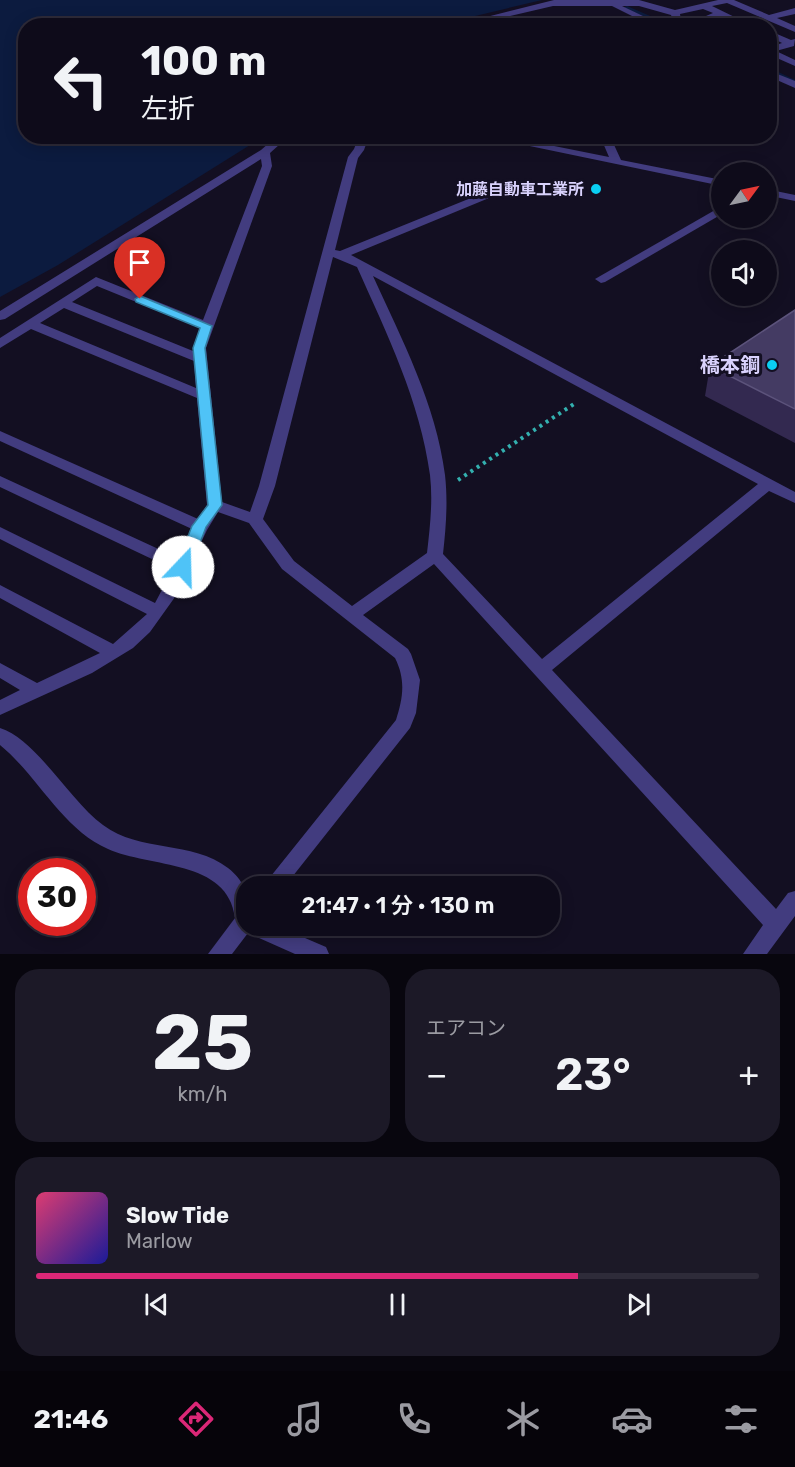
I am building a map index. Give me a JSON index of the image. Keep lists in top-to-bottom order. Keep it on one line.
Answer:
{"places":["加藤自動車工業所","橋本鋼"],"north":"top right","page":{"turn":["100 m","左折"],"limit":"30","trip":"21:47 · 1 分 · 130 m","tile":[["25","km/h"],"エアコン"],"heat":["−","23°","+"],"song":["Slow Tide","Marlow"],"tabs":"21:46"}}
